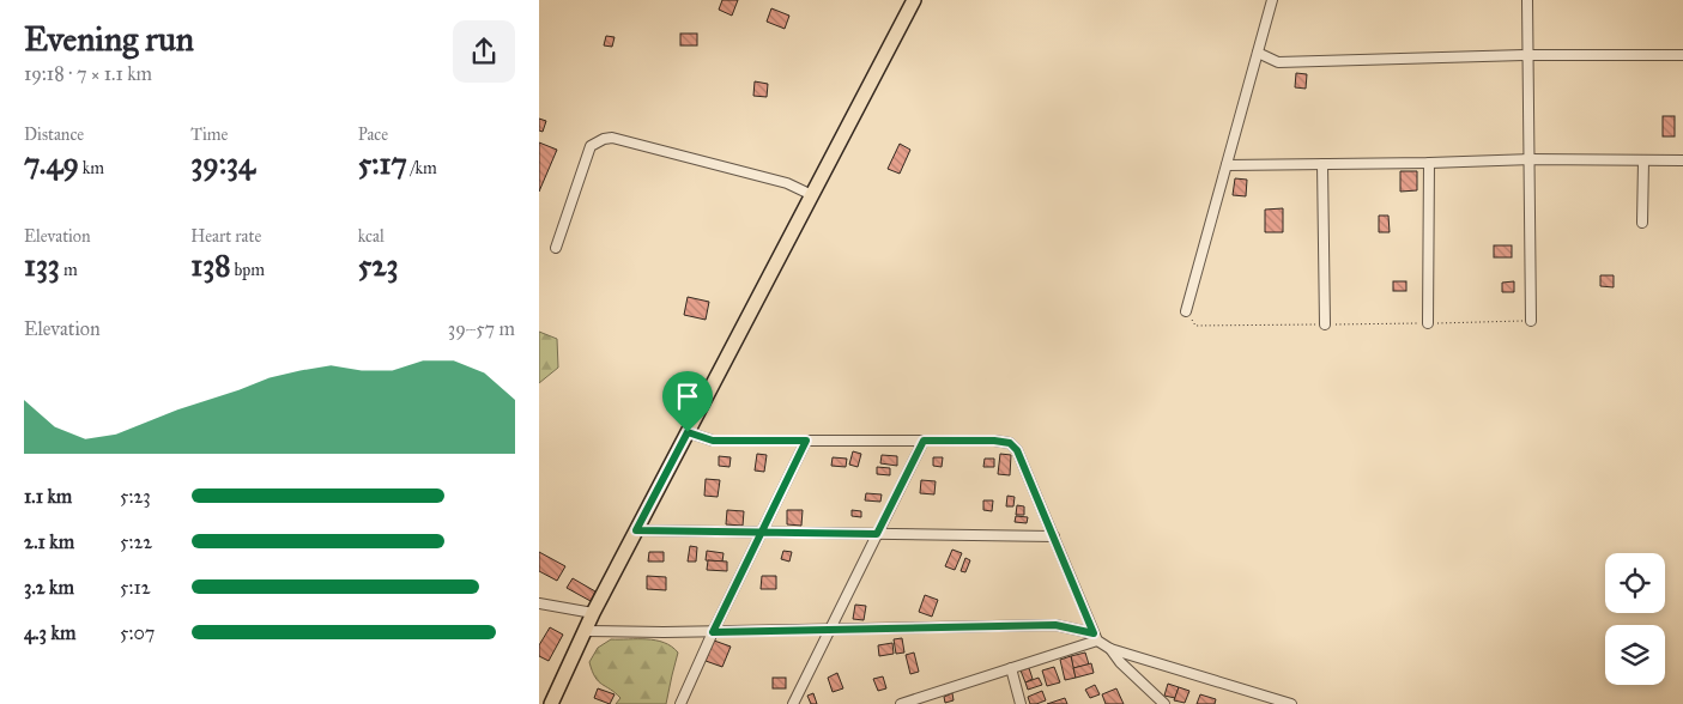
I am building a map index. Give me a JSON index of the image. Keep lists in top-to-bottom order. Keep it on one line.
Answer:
{"page":{"heading":["Evening run","19:18 · 7 × 1.1 km"],"stats":[["Distance","7.49 km"],["Time","39:34"],["Pace","5:17 /km"],["Elevation","133 m"],["Heart rate","138 bpm"],["kcal","523"]],"chart":["Elevation","39–57 m"],"list":[{"name":"1.1 km","note":"5:23"},{"name":"2.1 km","note":"5:22"},{"name":"3.2 km","note":"5:12"},{"name":"4.3 km","note":"5:07"}]}}
